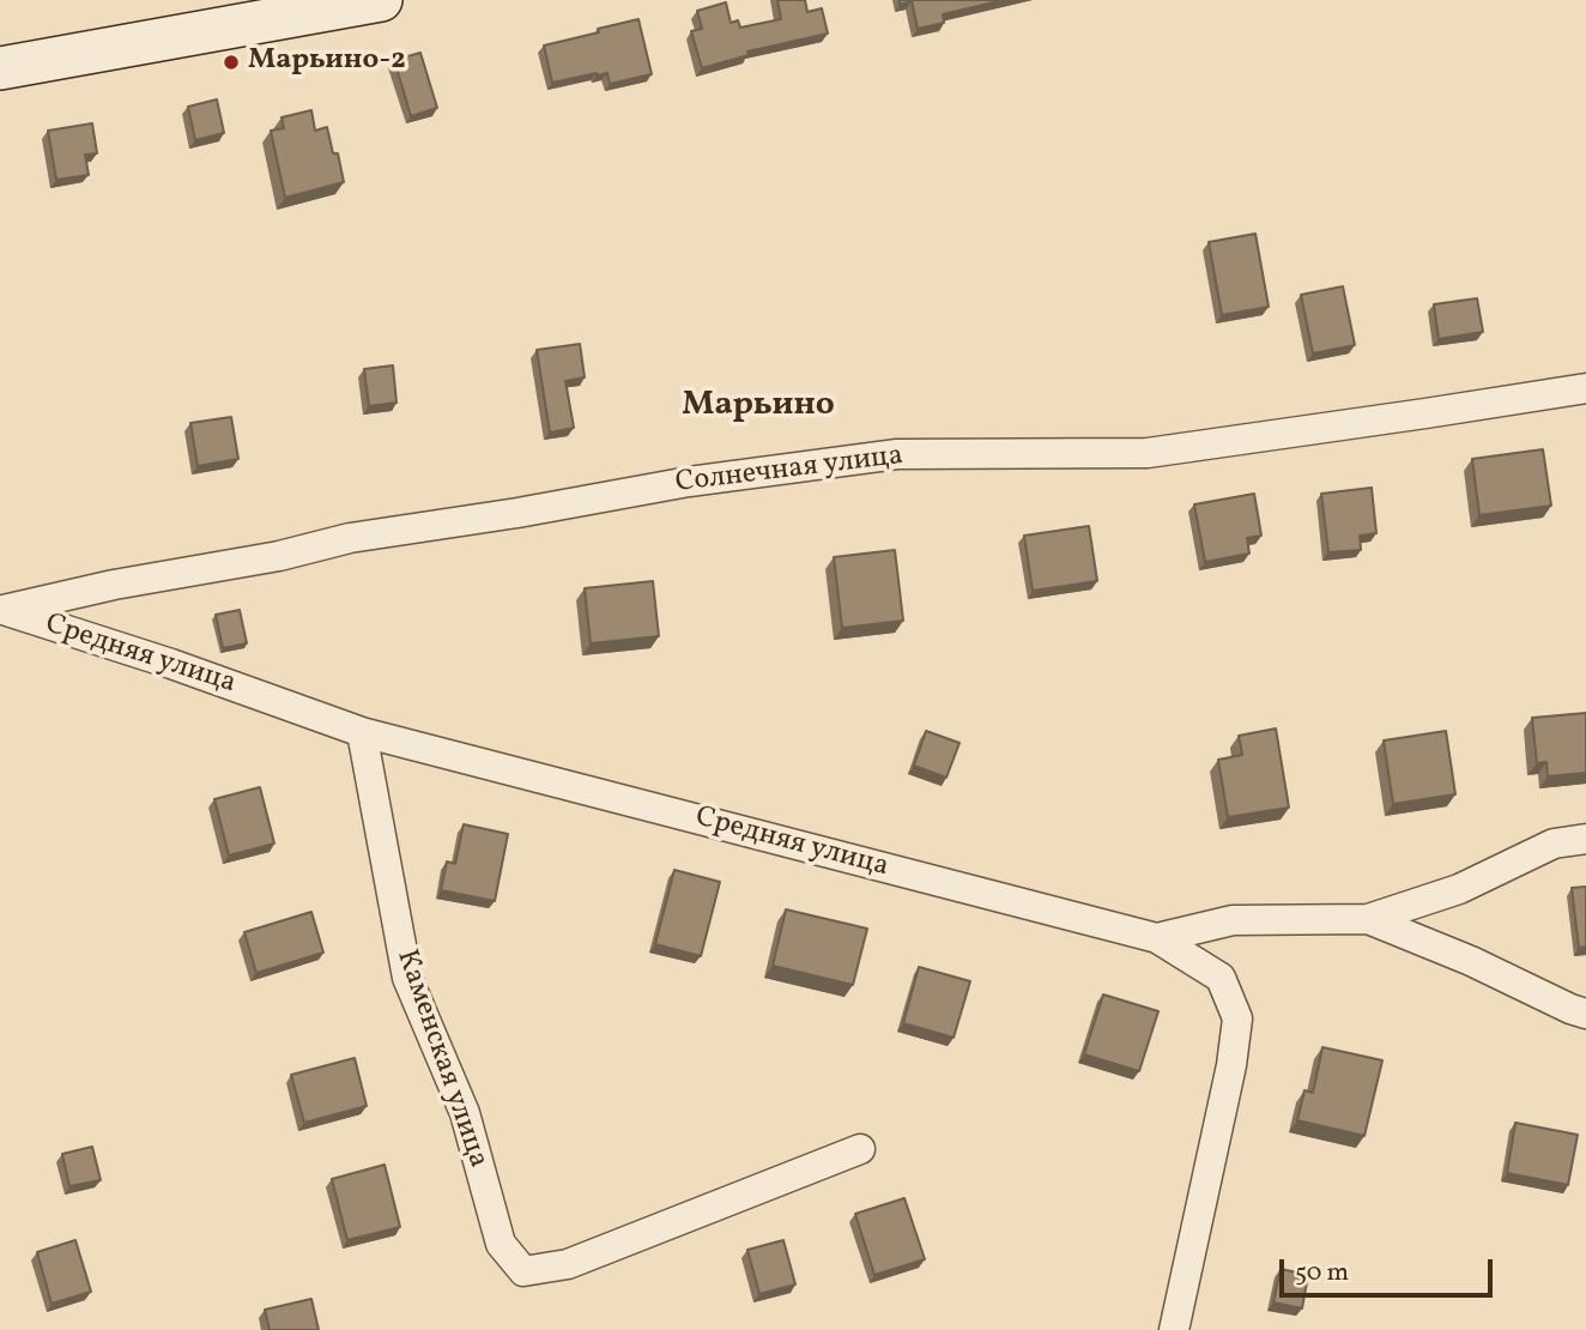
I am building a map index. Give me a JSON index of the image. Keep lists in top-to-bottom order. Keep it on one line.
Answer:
{"streets":{"street":["Солнечная улица","Средняя улица","Каменская улица"]},"crossings":[["Солнечная улица","Средняя улица"],["Средняя улица","Каменская улица"]],"districts":["Марьино"],"places":["Марьино-2"],"scale_bar":"50 m"}
